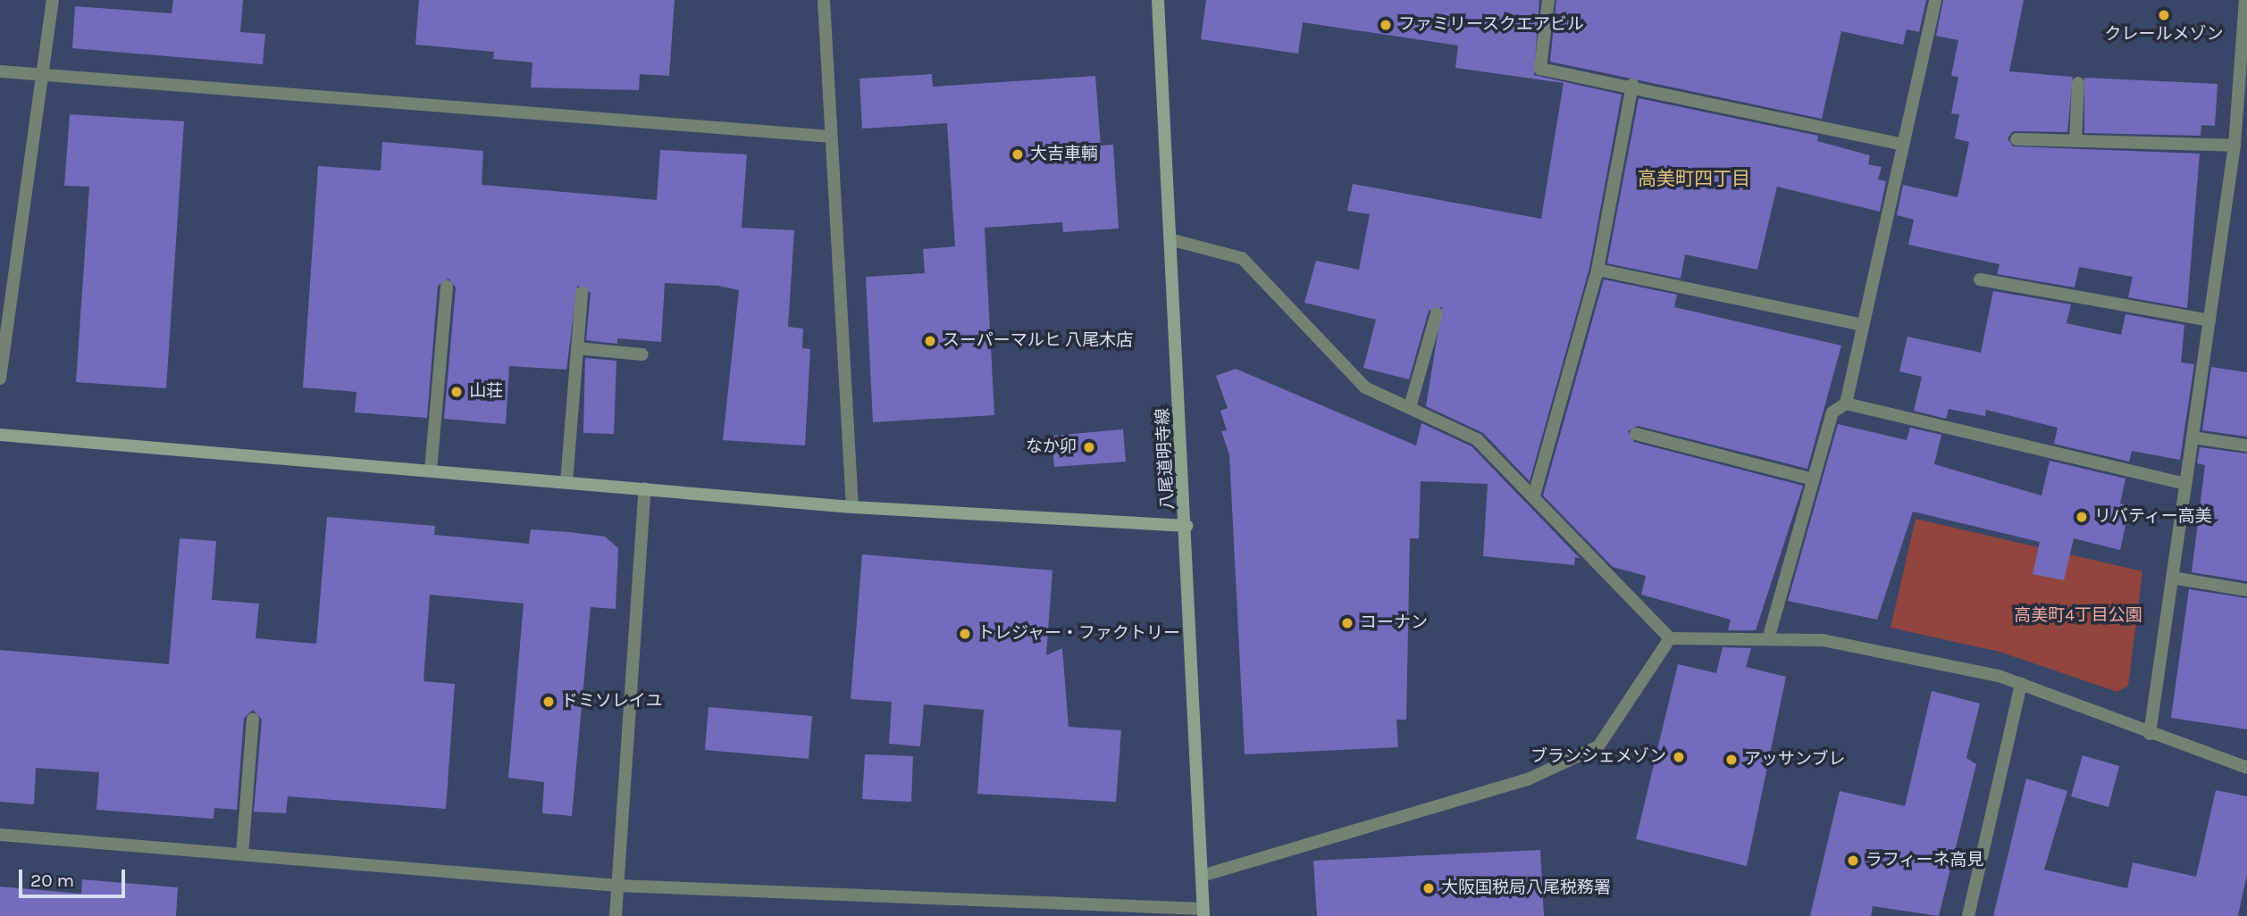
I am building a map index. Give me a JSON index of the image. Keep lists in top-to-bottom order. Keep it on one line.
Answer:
{"streets":{"street":["八尾道明寺線"]},"districts":["高美町四丁目"],"parks":["高美町4丁目公園"],"places":["クレールメゾン","ファミリースクエアビル","大吉車輌","スーパーマルヒ 八尾木店","山荘","なか卯","リバティー高美","コーナン","トレジャー・ファクトリー","ドミソレイユ","ブランシェメゾン","アッサンブレ","ラフィーネ高見","大阪国税局八尾税務署"],"scale_bar":"20 m"}
